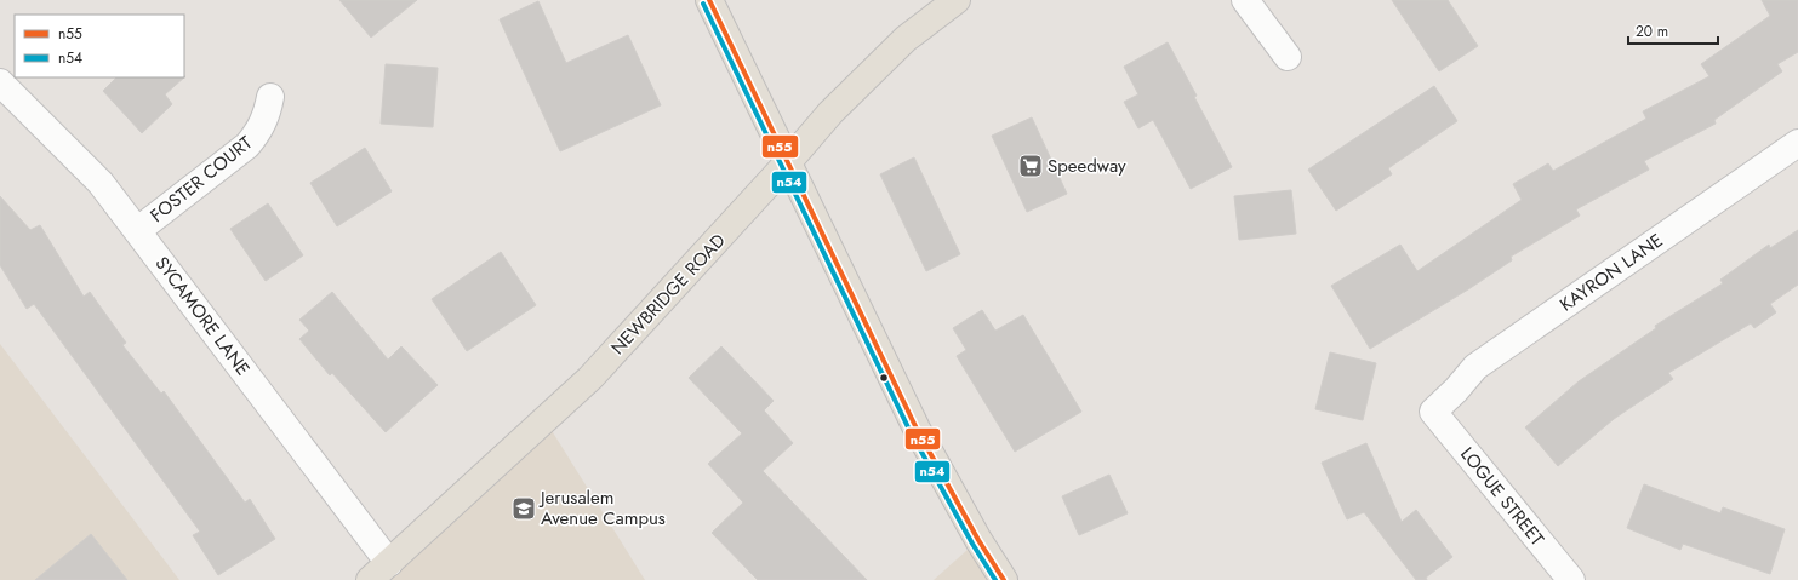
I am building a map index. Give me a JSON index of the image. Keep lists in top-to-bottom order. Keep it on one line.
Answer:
{"streets":{"main road":["NEWBRIDGE ROAD"],"street":["FOSTER COURT","KAYRON LANE","SYCAMORE LANE","LOGUE STREET"]},"crossings":[["FOSTER COURT","SYCAMORE LANE"],["KAYRON LANE","LOGUE STREET"],["NEWBRIDGE ROAD","SYCAMORE LANE"]],"places":{"supermarket":["Speedway"],"school or university":["Jerusalem Avenue Campus"]},"lines":["transit line n55","transit line n54"],"legend":["n55","n54"],"scale_bar":"20 m"}
